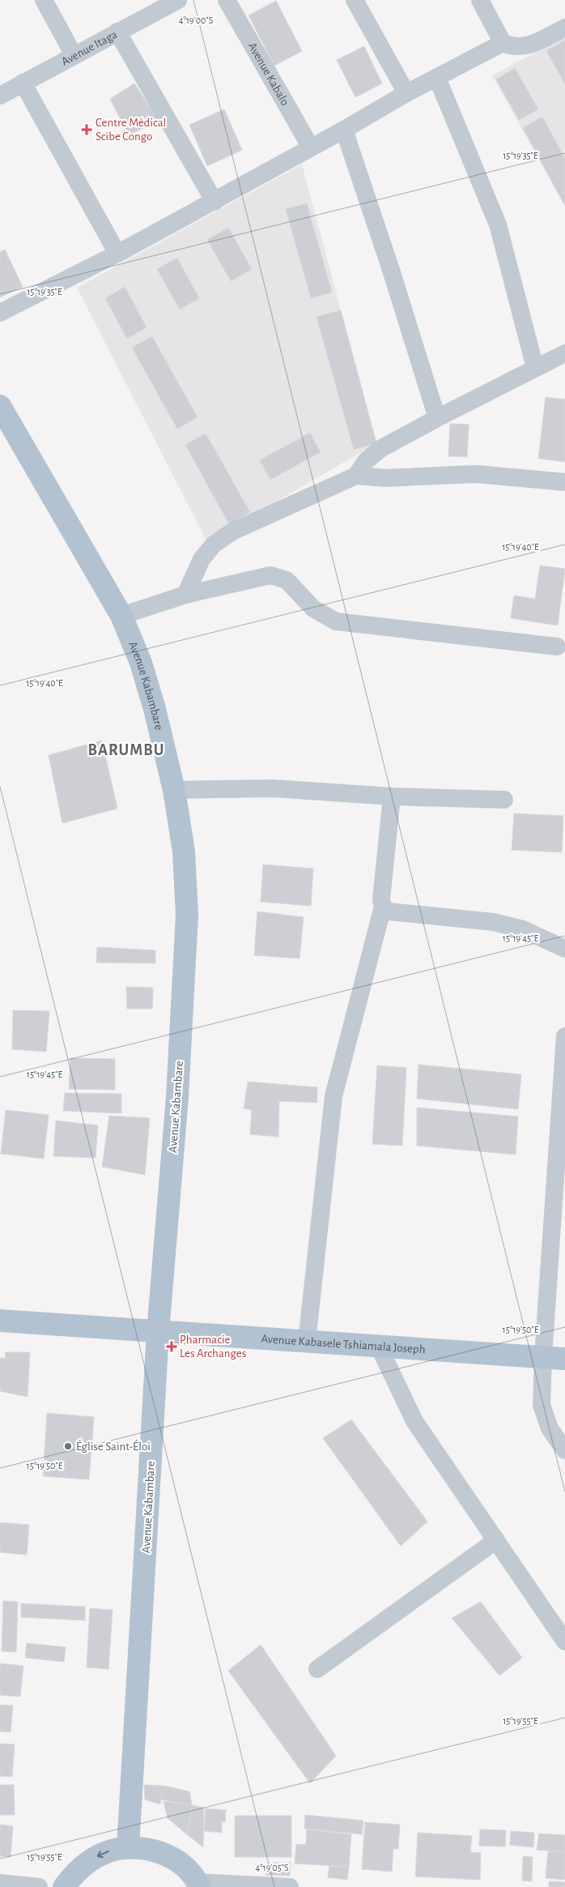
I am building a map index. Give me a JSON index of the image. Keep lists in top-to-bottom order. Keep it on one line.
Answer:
{"streets":{"main road":["Avenue Kabambare","Avenue Kabasele Tshiamala Joseph"],"street":["Avenue Itaga","Avenue Kabalo"]},"crossings":[["Avenue Kabambare","Avenue Kabasele Tshiamala Joseph"]],"districts":["BARUMBU"],"places":{"health":["Centre Médical Scibe Congo","Pharmacie Les Archanges"],"other":["Église Saint-Éloi"]},"coordinates":["4°19'00\"S","15°19'35\"E","15°19'40\"E","15°19'45\"E","15°19'50\"E","15°19'55\"E","4°19'05\"S"]}
